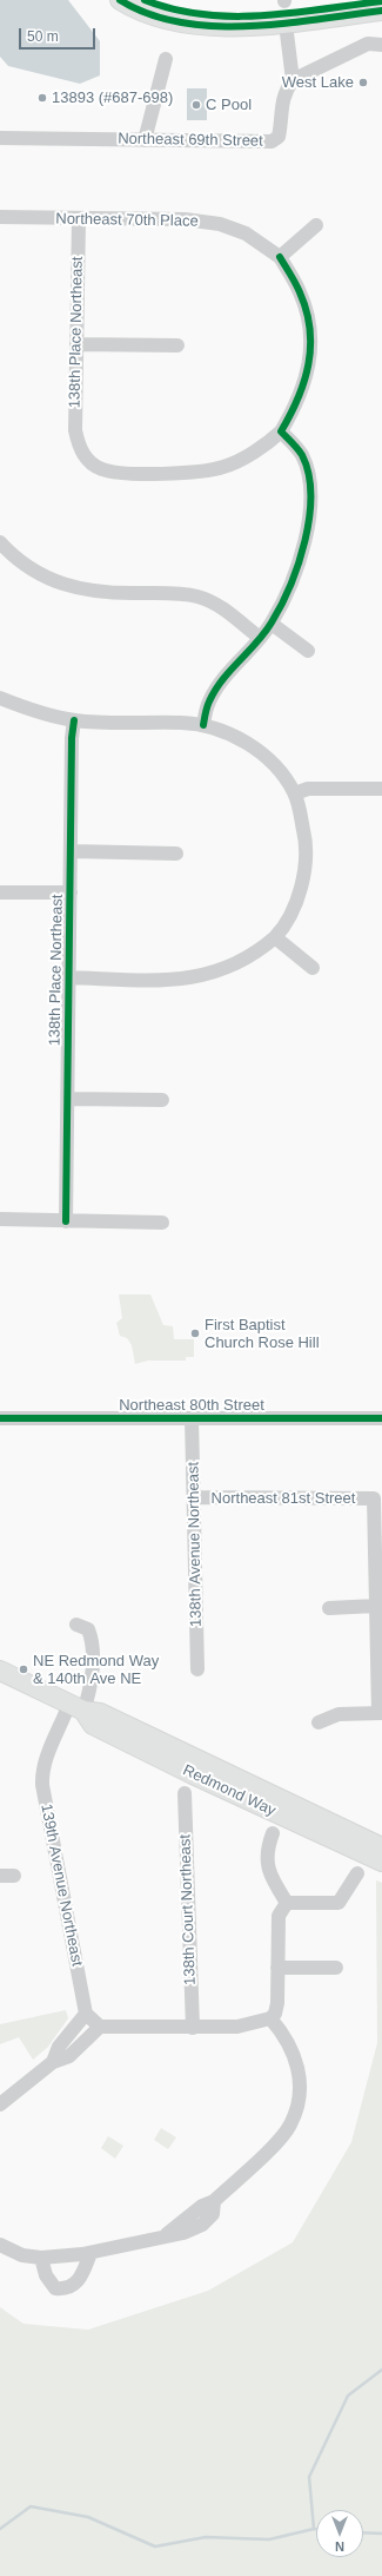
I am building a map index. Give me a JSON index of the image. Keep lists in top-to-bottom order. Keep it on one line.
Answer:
{"streets":{"main road":["Redmond Way"],"street":["Northeast 69th Street","Northeast 70th Place","138th Place Northeast","Northeast 80th Street","Northeast 81st Street","138th Avenue Northeast","139th Avenue Northeast","138th Court Northeast"]},"crossings":[["Northeast 70th Place","138th Place Northeast"],["Northeast 80th Street","138th Avenue Northeast"],["Northeast 81st Street","138th Avenue Northeast"],["Redmond Way","139th Avenue Northeast"]],"places":["West Lake","13893 (#687-698)","C Pool","First Baptist Church Rose Hill","NE Redmond Way & 140th Ave NE"],"scale_bar":"50 m","north":"bottom"}
